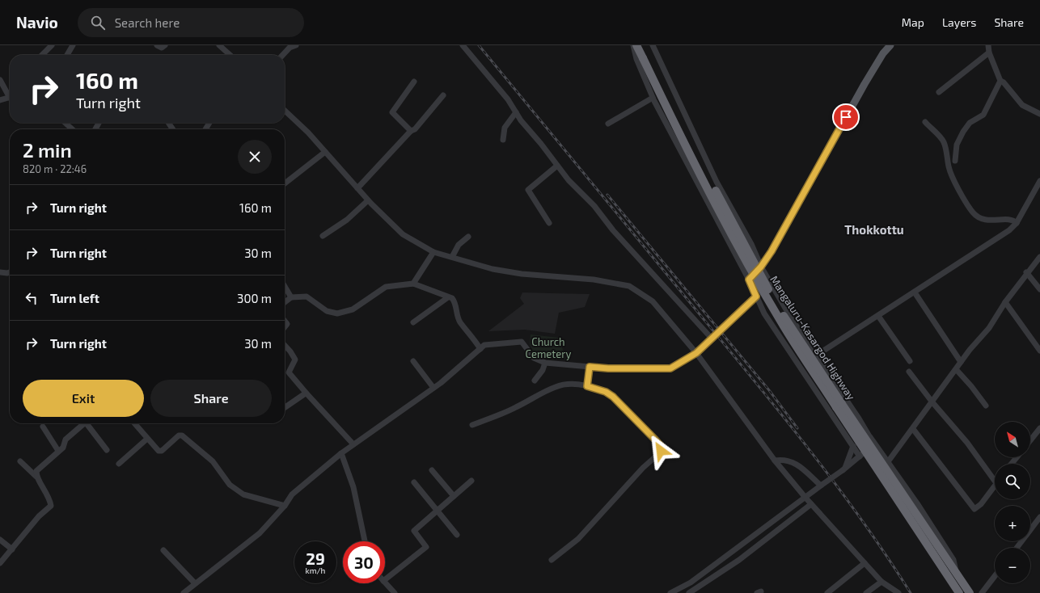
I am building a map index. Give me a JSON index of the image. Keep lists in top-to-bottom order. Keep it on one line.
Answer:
{"streets":{"highway":["Mangaluru-Kasargod Highway"]},"districts":["Thokkottu"],"parks":["Church Cemetery"],"north":"top left","page":{"header":"Navio","search":"Search here","nav":["Map","Layers","Share"],"turn":["160 m","Turn right"],"heading":["2 min","820 m · 22:46"],"list":[{"name":"Turn right","value":"160 m"},{"name":"Turn right","value":"30 m"},{"name":"Turn left","value":"300 m"},{"name":"Turn right","value":"30 m"}],"buttons":["Exit","Share"],"map_buttons":["+","−"],"speed":"29 km/h","limit":"30"}}
